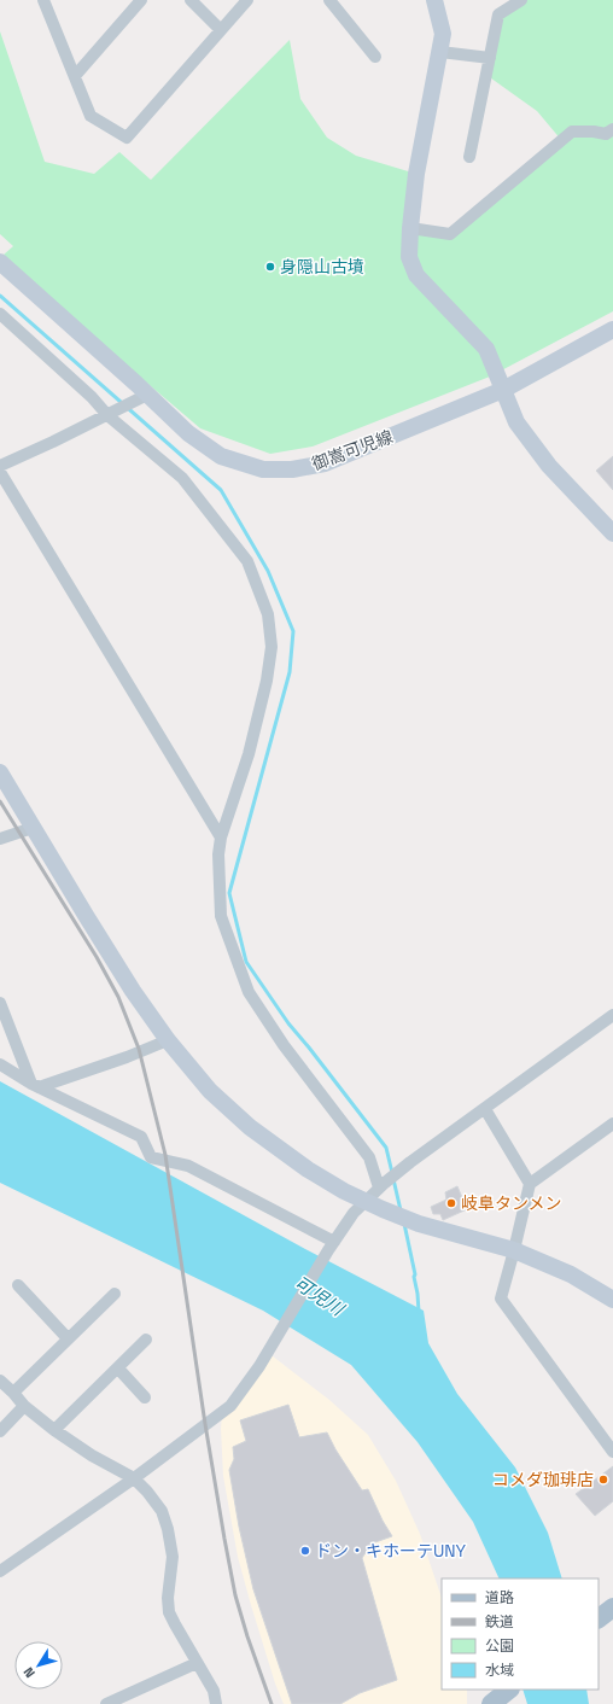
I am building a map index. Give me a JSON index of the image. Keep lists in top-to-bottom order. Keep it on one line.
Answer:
{"streets":{"street":["御嵩可児線"]},"water":["可児川"],"places":["身隠山古墳","岐阜タンメン","コメダ珈琲店","ドン・キホーテUNY"],"legend":["道路","鉄道","公園","水域"],"north":"bottom left"}
